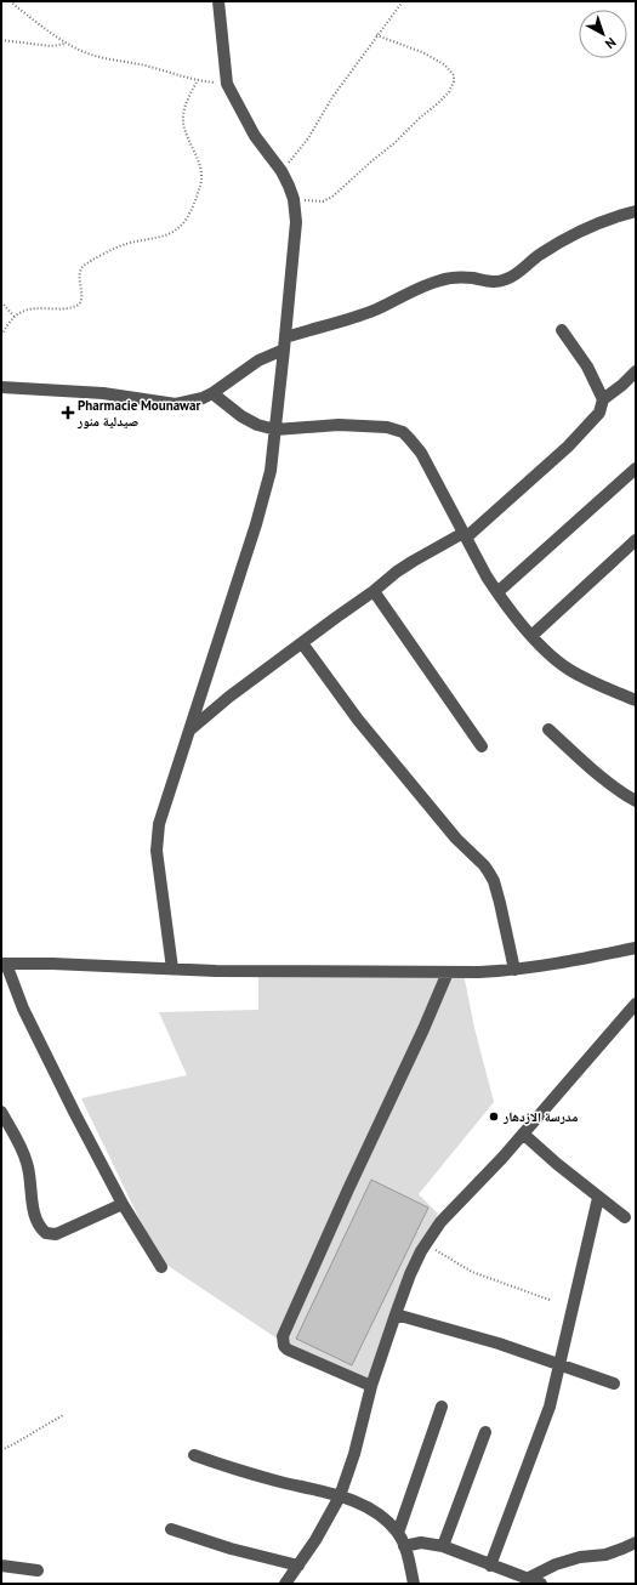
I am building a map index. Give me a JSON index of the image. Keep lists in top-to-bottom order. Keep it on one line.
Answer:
{"places":{"health":["Pharmacie Mounawar صيدلية منور"],"other":["مدرسة الازدهار"]},"north":"bottom right"}
